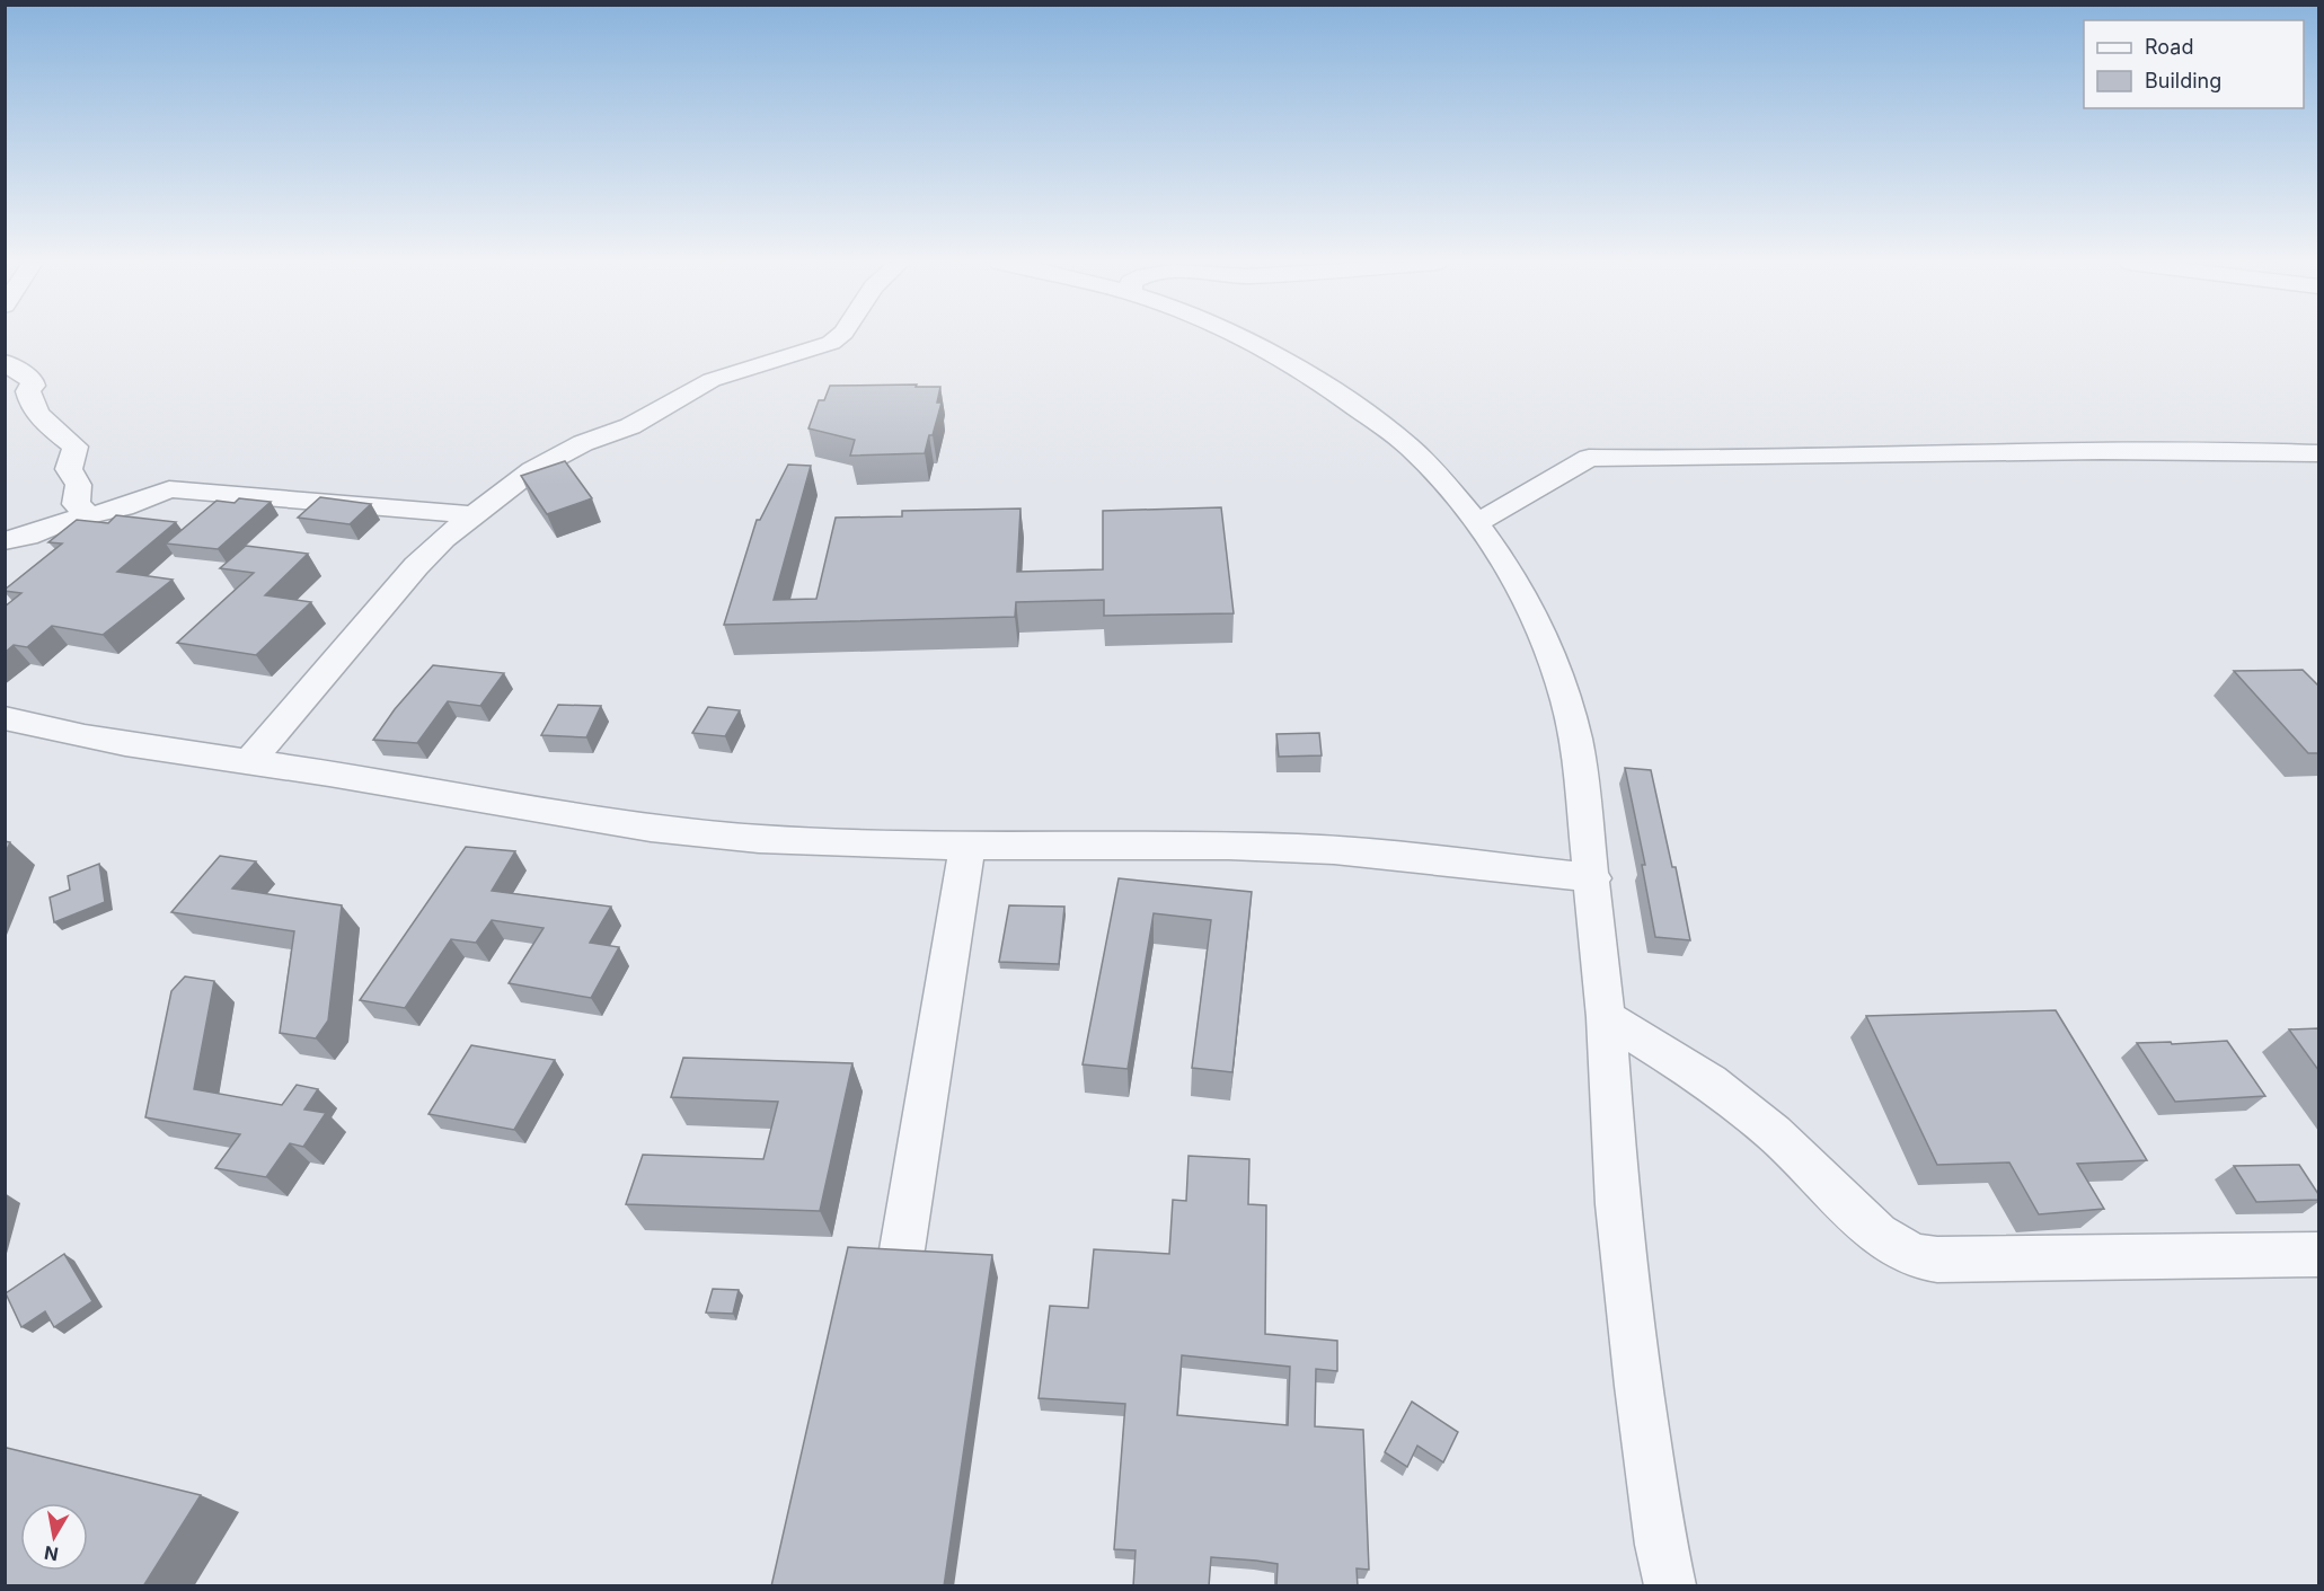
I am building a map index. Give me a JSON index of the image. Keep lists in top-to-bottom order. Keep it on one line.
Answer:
{"legend":["Road","Building"],"north":"bottom"}
